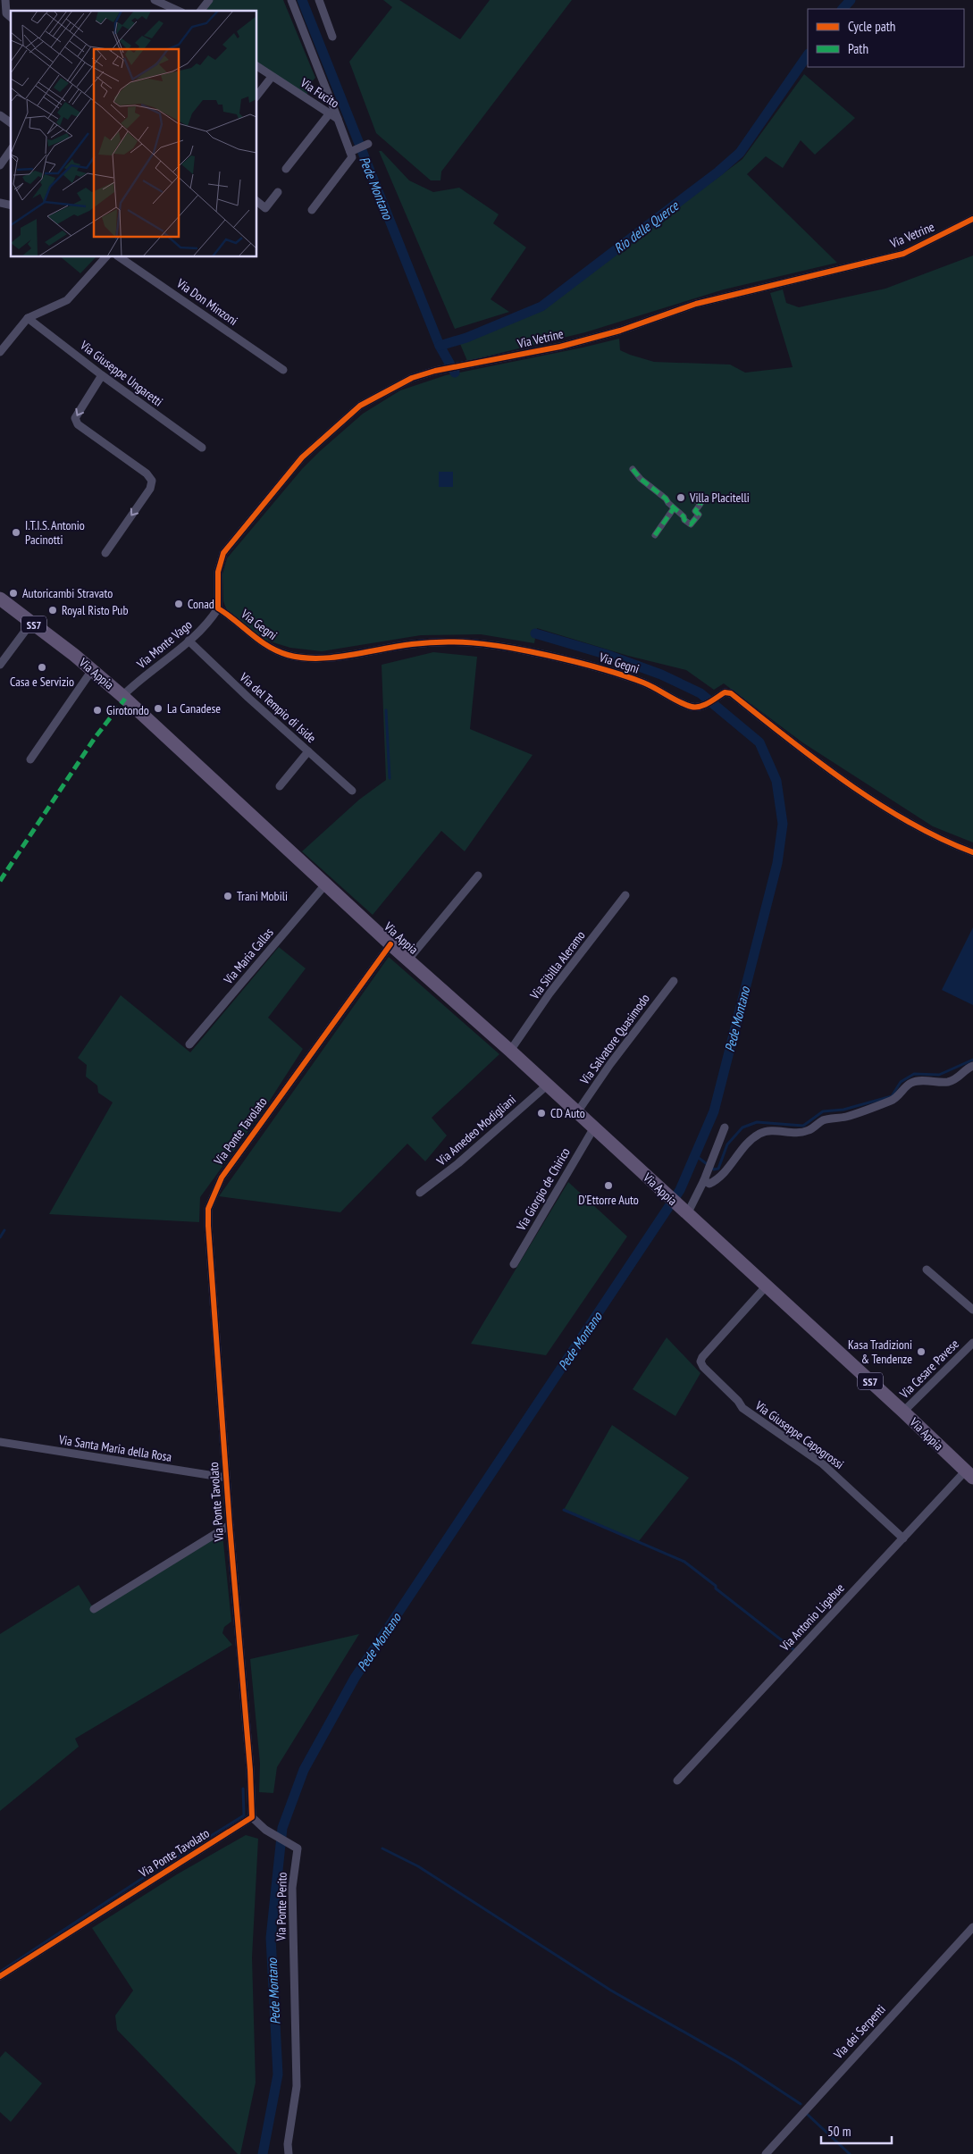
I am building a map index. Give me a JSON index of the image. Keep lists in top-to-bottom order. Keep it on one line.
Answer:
{"streets":{"main road":["SS7","Via Appia"],"street":["Via Fucito","Via Vetrine","Via Don Minzoni","Via Giuseppe Ungaretti","Via Gegni","Via Monte Vago","Via del Tempio di Iside","Via Maria Callas","Via Sibilla Aleramo","Via Salvatore Quasimodo","Via Amedeo Modigliani","Via Ponte Tavolato","Via Giorgio de Chirico","Via Cesare Pavese","Via Giuseppe Capogrossi","Via Santa Maria della Rosa","Via Antonio Ligabue","Via Ponte Perito","Via dei Serpenti"]},"crossings":[["Via Vetrine","Via Gegni"],["Via Vetrine","Via Monte Vago"],["SS7","Via Appia"],["Via Gegni","Via Monte Vago"],["Via Monte Vago","Via Appia"],["Via Monte Vago","Via del Tempio di Iside"],["Via Appia","Via Maria Callas"],["Via Appia","Via Sibilla Aleramo"],["Via Appia","Via Salvatore Quasimodo"],["Via Appia","Via Amedeo Modigliani"],["Via Appia","Via Ponte Tavolato"],["Via Appia","Via Giorgio de Chirico"],["Via Appia","Via Cesare Pavese"],["Via Appia","Via Giuseppe Capogrossi"],["Via Appia","Via Antonio Ligabue"],["Via Ponte Tavolato","Via Santa Maria della Rosa"],["Via Ponte Tavolato","Via Ponte Perito"],["Via Giuseppe Capogrossi","Via Antonio Ligabue"]],"water":["Pede Montano","Rio delle Querce"],"places":["Villa Placitelli","I.T.I.S. Antonio Pacinotti","Autoricambi Stravato","Conad","Royal Risto Pub","Casa e Servizio","La Canadese","Girotondo","Trani Mobili","CD Auto","D'Ettorre Auto","Kasa Tradizioni & Tendenze"],"legend":["Cycle path","Path"],"scale_bar":"50 m"}
